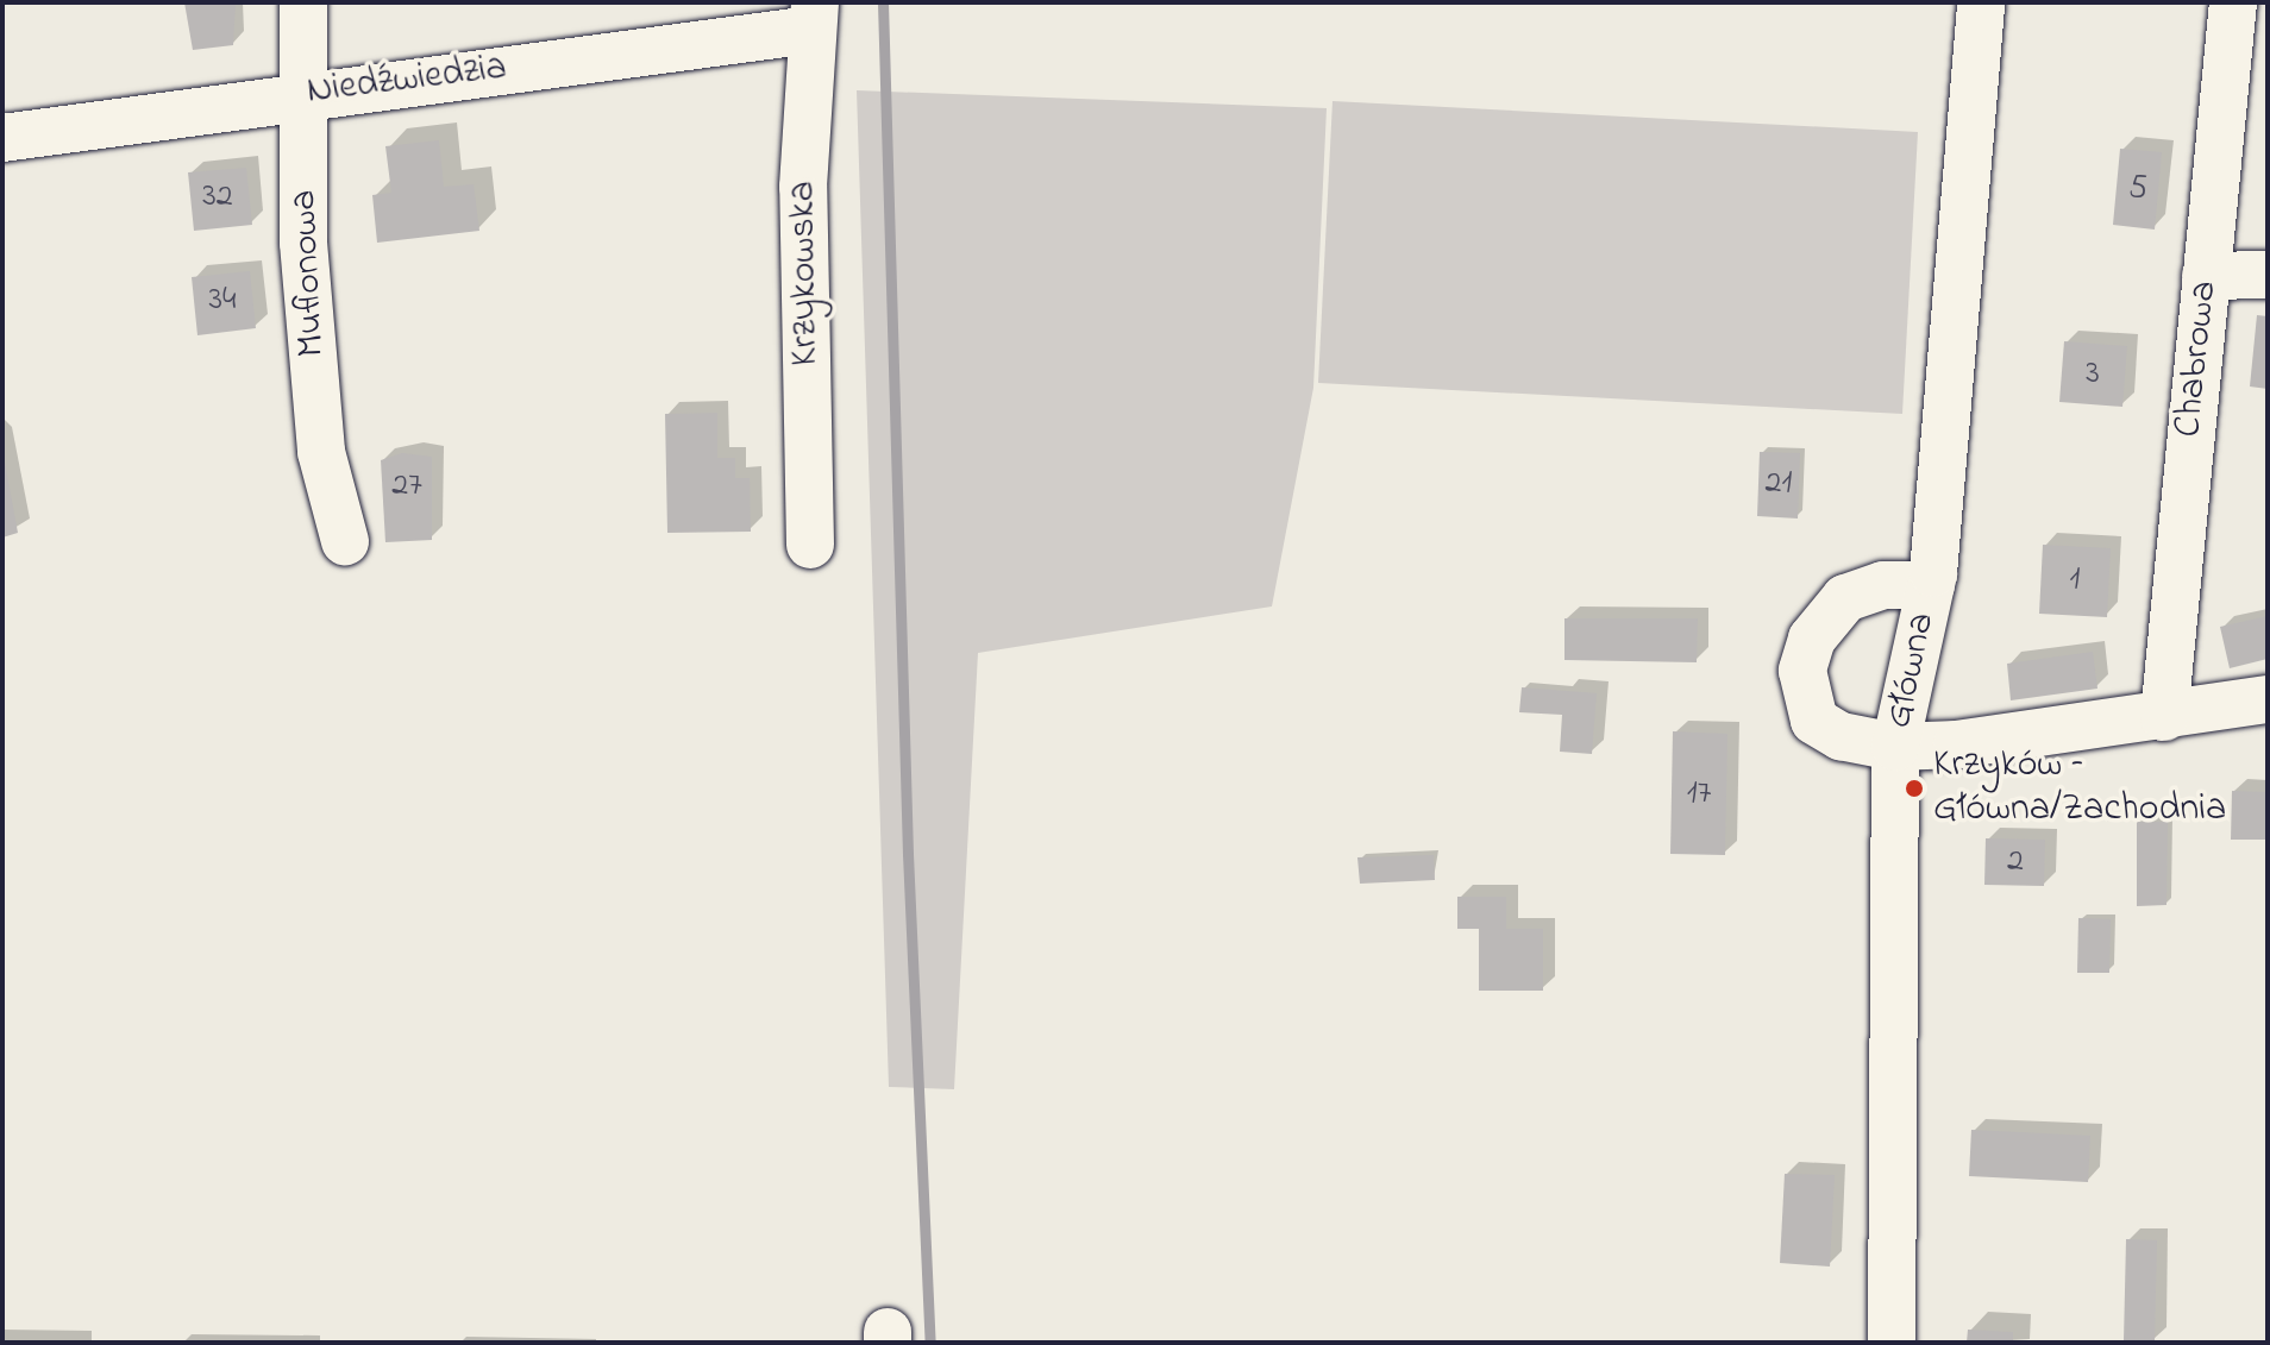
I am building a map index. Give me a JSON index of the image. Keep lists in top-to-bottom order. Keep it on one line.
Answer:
{"streets":{"street":["Niedźwiedzia","Muflonowa","Krzykowska","Chabrowa","Główna"]},"crossings":[["Niedźwiedzia","Muflonowa"],["Niedźwiedzia","Krzykowska"]],"places":["Krzyków – Główna/Zachodnia"],"house_numbers":["5","32","34","3","21","27","1","17","2"]}
